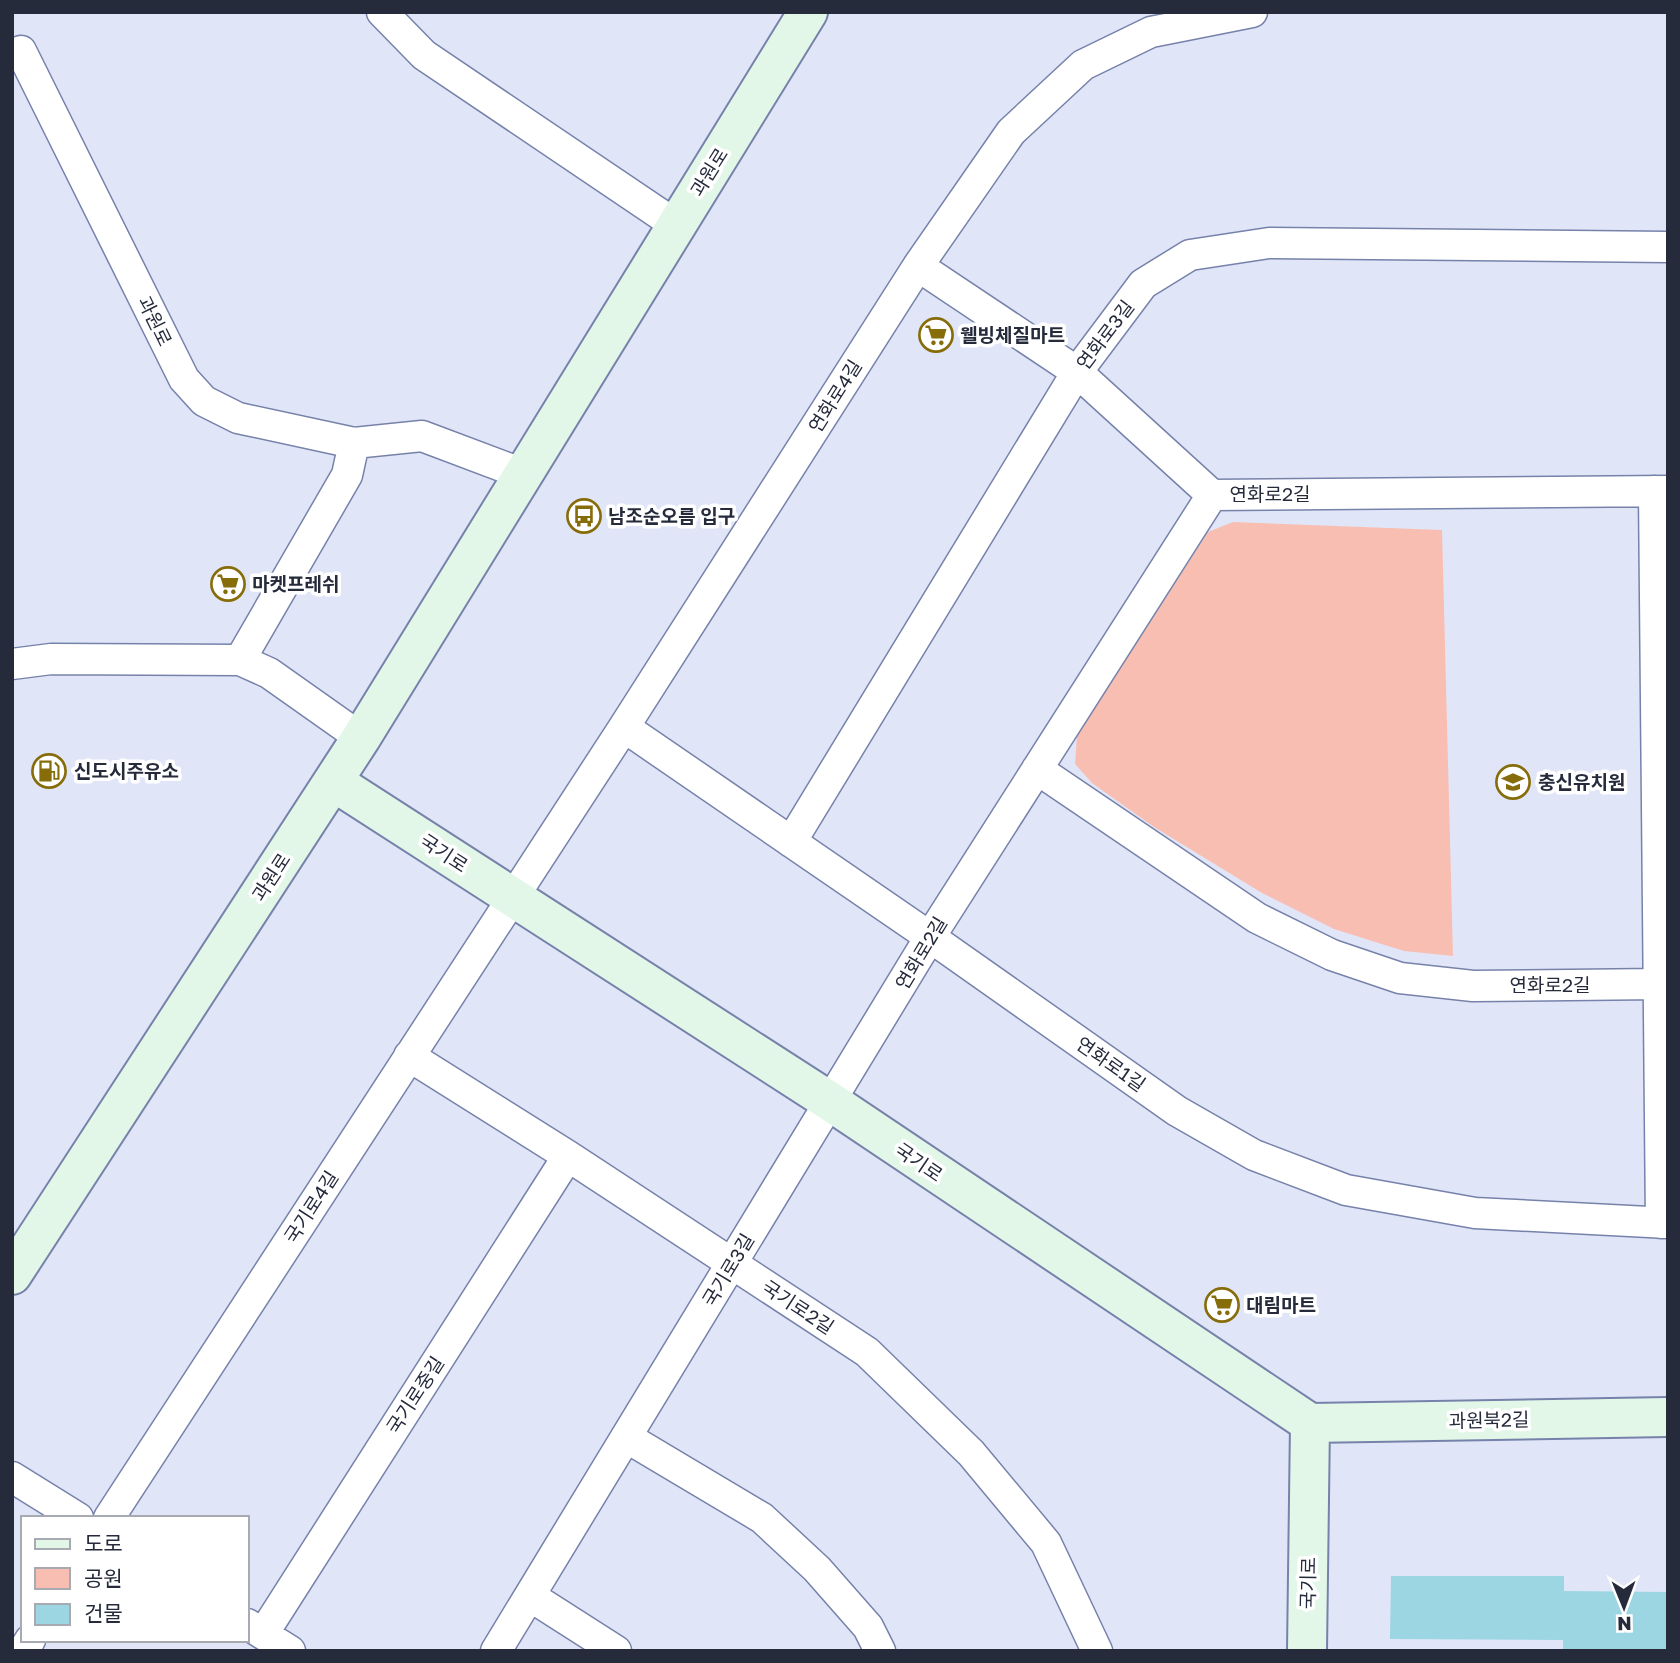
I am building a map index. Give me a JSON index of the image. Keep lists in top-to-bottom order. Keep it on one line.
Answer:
{"streets":{"main road":["과원로","국기로","과원북2길"],"street":["연화로3길","연화로4길","연화로2길","연화로1길","국기로4길","국기로3길","국기로2길","국기로중길"]},"crossings":[["과원로","국기로"],["연화로3길","연화로1길"],["연화로4길","국기로"],["연화로4길","연화로1길"],["연화로4길","국기로4길"],["연화로2길","국기로"],["연화로2길","연화로1길"],["연화로2길","국기로3길"],["국기로","국기로4길"],["국기로","국기로3길"],["국기로","과원북2길"],["국기로4길","국기로2길"],["국기로3길","국기로2길"],["국기로2길","국기로중길"]],"places":{"supermarket":["웰빙체질마트","마켓프레쉬","대림마트"],"bus stop":["남조순오름 입구"],"fuel station":["신도시주유소"],"school or university":["충신유치원"]},"legend":["도로","공원","건물"],"north":"bottom"}
